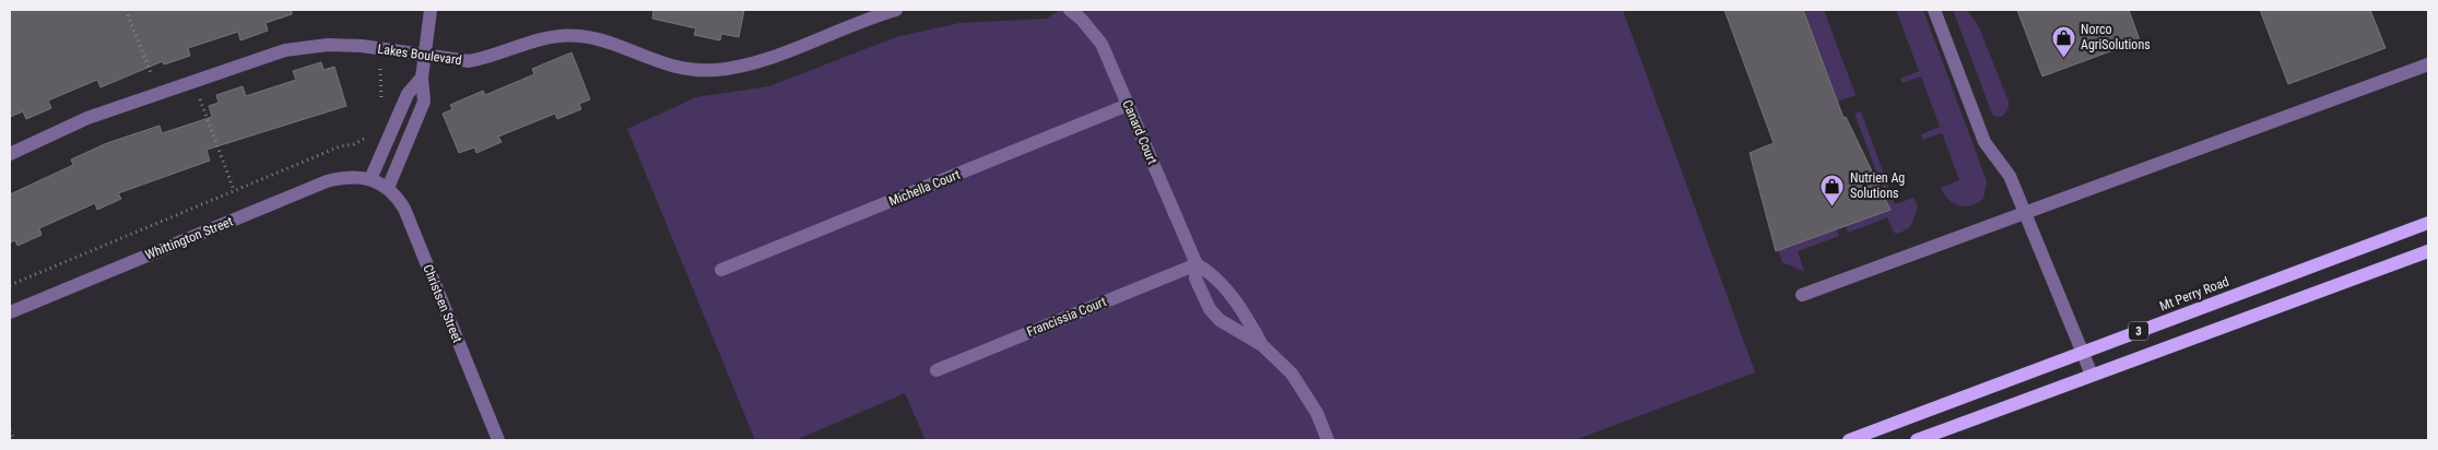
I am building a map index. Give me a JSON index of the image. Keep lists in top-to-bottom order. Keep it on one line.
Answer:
{"streets":{"main road":["Mt Perry Road","3"],"street":["Lakes Boulevard","Canard Court","Michella Court","Whittington Street","Christsen Street","Francissia Court"]},"crossings":[["Canard Court","Michella Court"],["Canard Court","Francissia Court"],["Whittington Street","Christsen Street"]],"places":{"shop":["Norco AgriSolutions","Nutrien Ag Solutions"]}}
